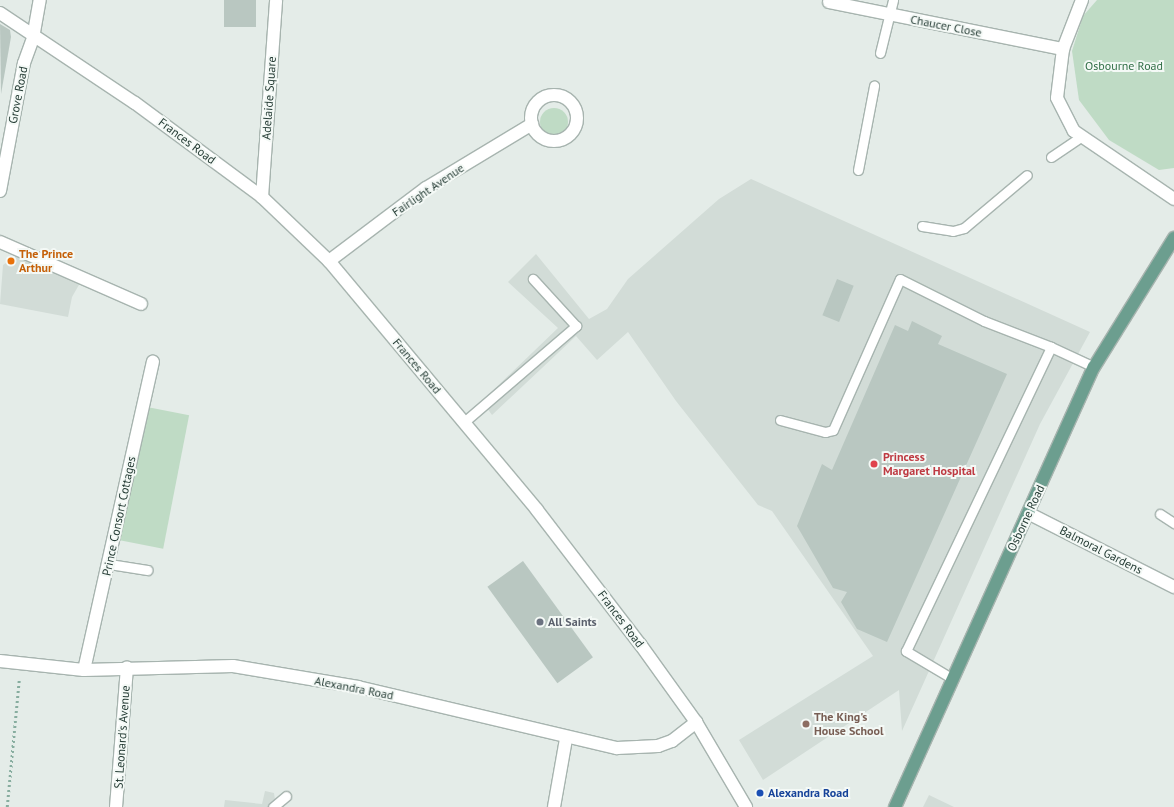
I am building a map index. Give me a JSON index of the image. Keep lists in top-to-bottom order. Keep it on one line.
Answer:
{"streets":{"main road":["Osborne Road"],"street":["Chaucer Close","Grove Road","Adelaide Square","Frances Road","Fairlight Avenue","Prince Consort Cottages","Balmoral Gardens","Alexandra Road","St. Leonard's Avenue"]},"crossings":[["Grove Road","Frances Road"],["Adelaide Square","Frances Road"],["Frances Road","Fairlight Avenue"],["Frances Road","Alexandra Road"],["Prince Consort Cottages","Alexandra Road"],["Osborne Road","Balmoral Gardens"],["Alexandra Road","St. Leonard's Avenue"]],"parks":["Osbourne Road"],"places":["The Prince Arthur","Princess Margaret Hospital","All Saints","The King's House School","Alexandra Road"]}
